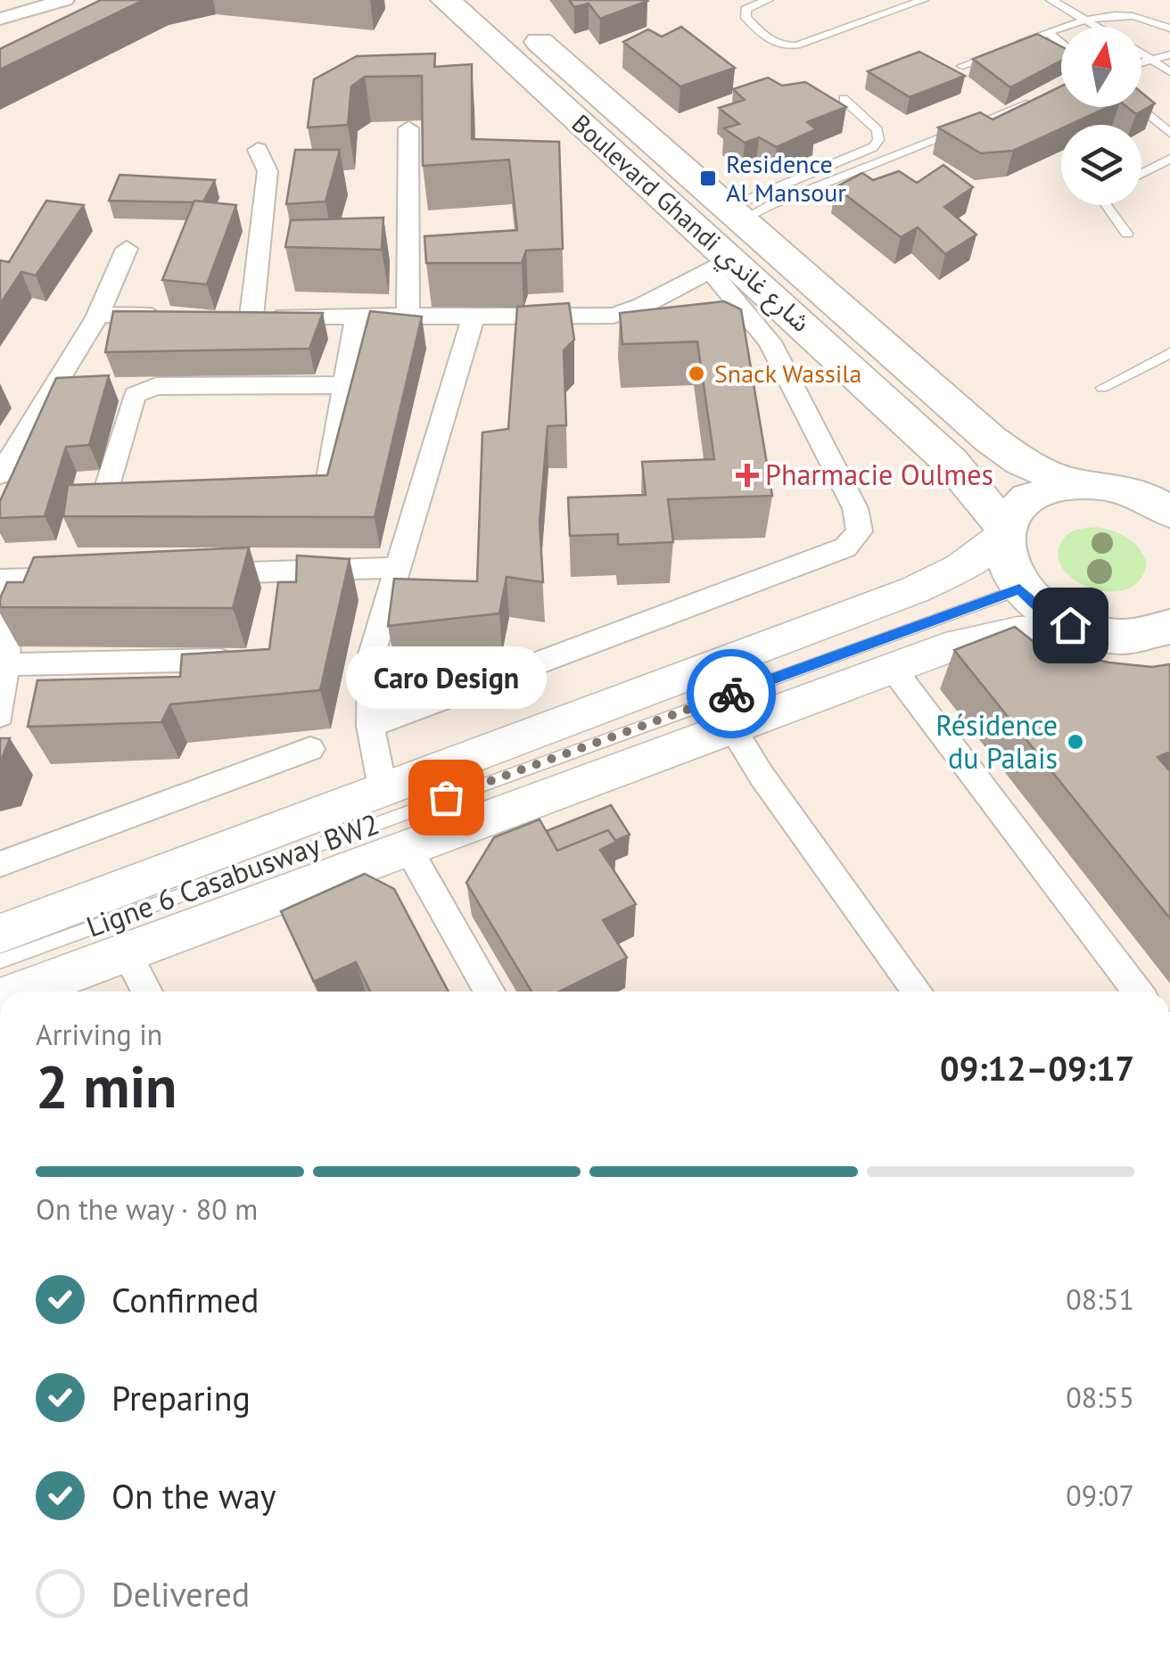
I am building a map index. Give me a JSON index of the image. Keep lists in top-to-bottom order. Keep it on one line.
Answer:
{"streets":{"main road":["Boulevard Ghandi شارع غاندي"],"lane":["Ligne 6 Casabusway BW2"]},"places":{"transit":["Residence Al Mansour"],"other":["Snack Wassila","Résidence du Palais","Caro Design"],"health":["Pharmacie Oulmes"]},"north":"top","page":{"bubble":"Caro Design","heading":["2 min","Arriving in","09:12–09:17"],"bar":"On the way · 80 m","list":[["Confirmed","08:51"],["Preparing","08:55"],["On the way","09:07"],"Delivered"]}}
